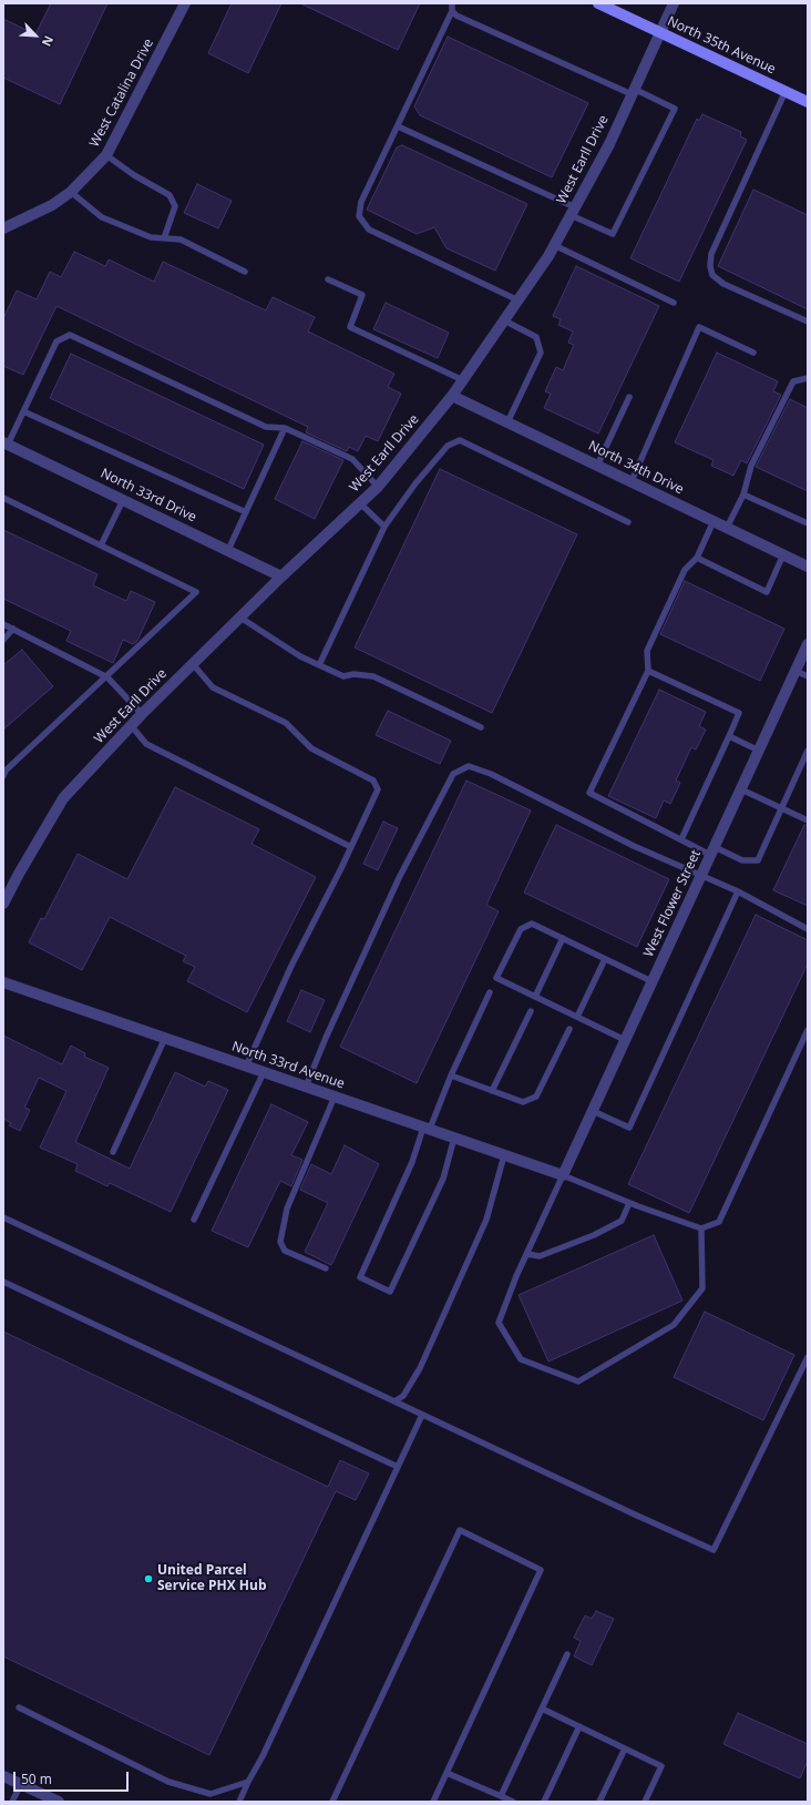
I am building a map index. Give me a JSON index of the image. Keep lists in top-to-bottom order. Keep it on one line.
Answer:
{"streets":{"main road":["North 35th Avenue"],"street":["West Catalina Drive","West Earll Drive","North 34th Drive","North 33rd Drive","West Flower Street","North 33rd Avenue"]},"crossings":[["North 35th Avenue","West Earll Drive"],["West Earll Drive","North 34th Drive"],["West Earll Drive","North 33rd Drive"],["West Flower Street","North 33rd Avenue"]],"places":["United Parcel Service PHX Hub"],"scale_bar":"50 m","north":"bottom right"}
